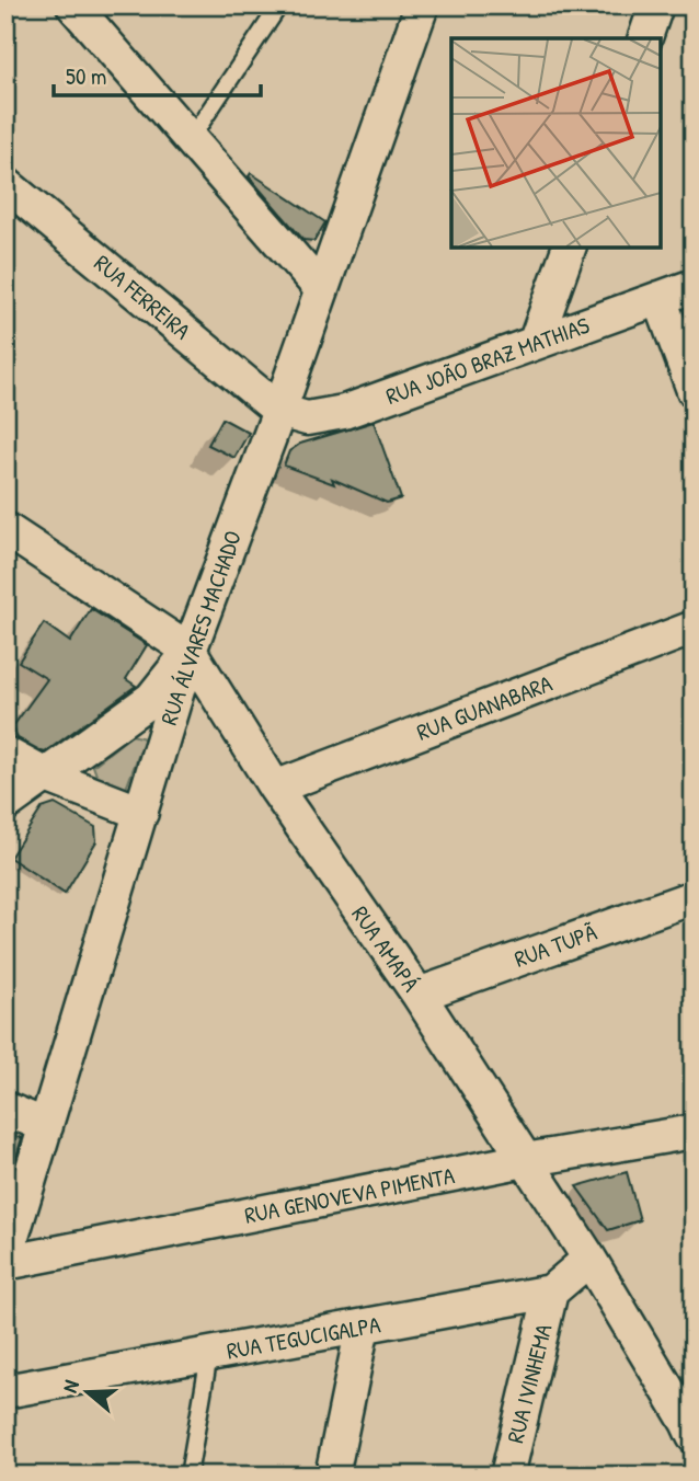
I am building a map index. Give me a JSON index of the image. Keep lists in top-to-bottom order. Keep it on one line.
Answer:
{"streets":{"street":["RUA FERREIRA","RUA JOÃO BRAZ MATHIAS","RUA ÁLVARES MACHADO","RUA GUANABARA","RUA TUPÃ","RUA AMAPÁ","RUA GENOVEVA PIMENTA","RUA TEGUCIGALPA","RUA IVINHEMA"]},"crossings":[["RUA FERREIRA","RUA JOÃO BRAZ MATHIAS"],["RUA FERREIRA","RUA ÁLVARES MACHADO"],["RUA JOÃO BRAZ MATHIAS","RUA ÁLVARES MACHADO"],["RUA ÁLVARES MACHADO","RUA AMAPÁ"],["RUA ÁLVARES MACHADO","RUA GENOVEVA PIMENTA"],["RUA GUANABARA","RUA AMAPÁ"],["RUA TUPÃ","RUA AMAPÁ"],["RUA AMAPÁ","RUA GENOVEVA PIMENTA"],["RUA TEGUCIGALPA","RUA IVINHEMA"]],"scale_bar":"50 m","north":"left"}
